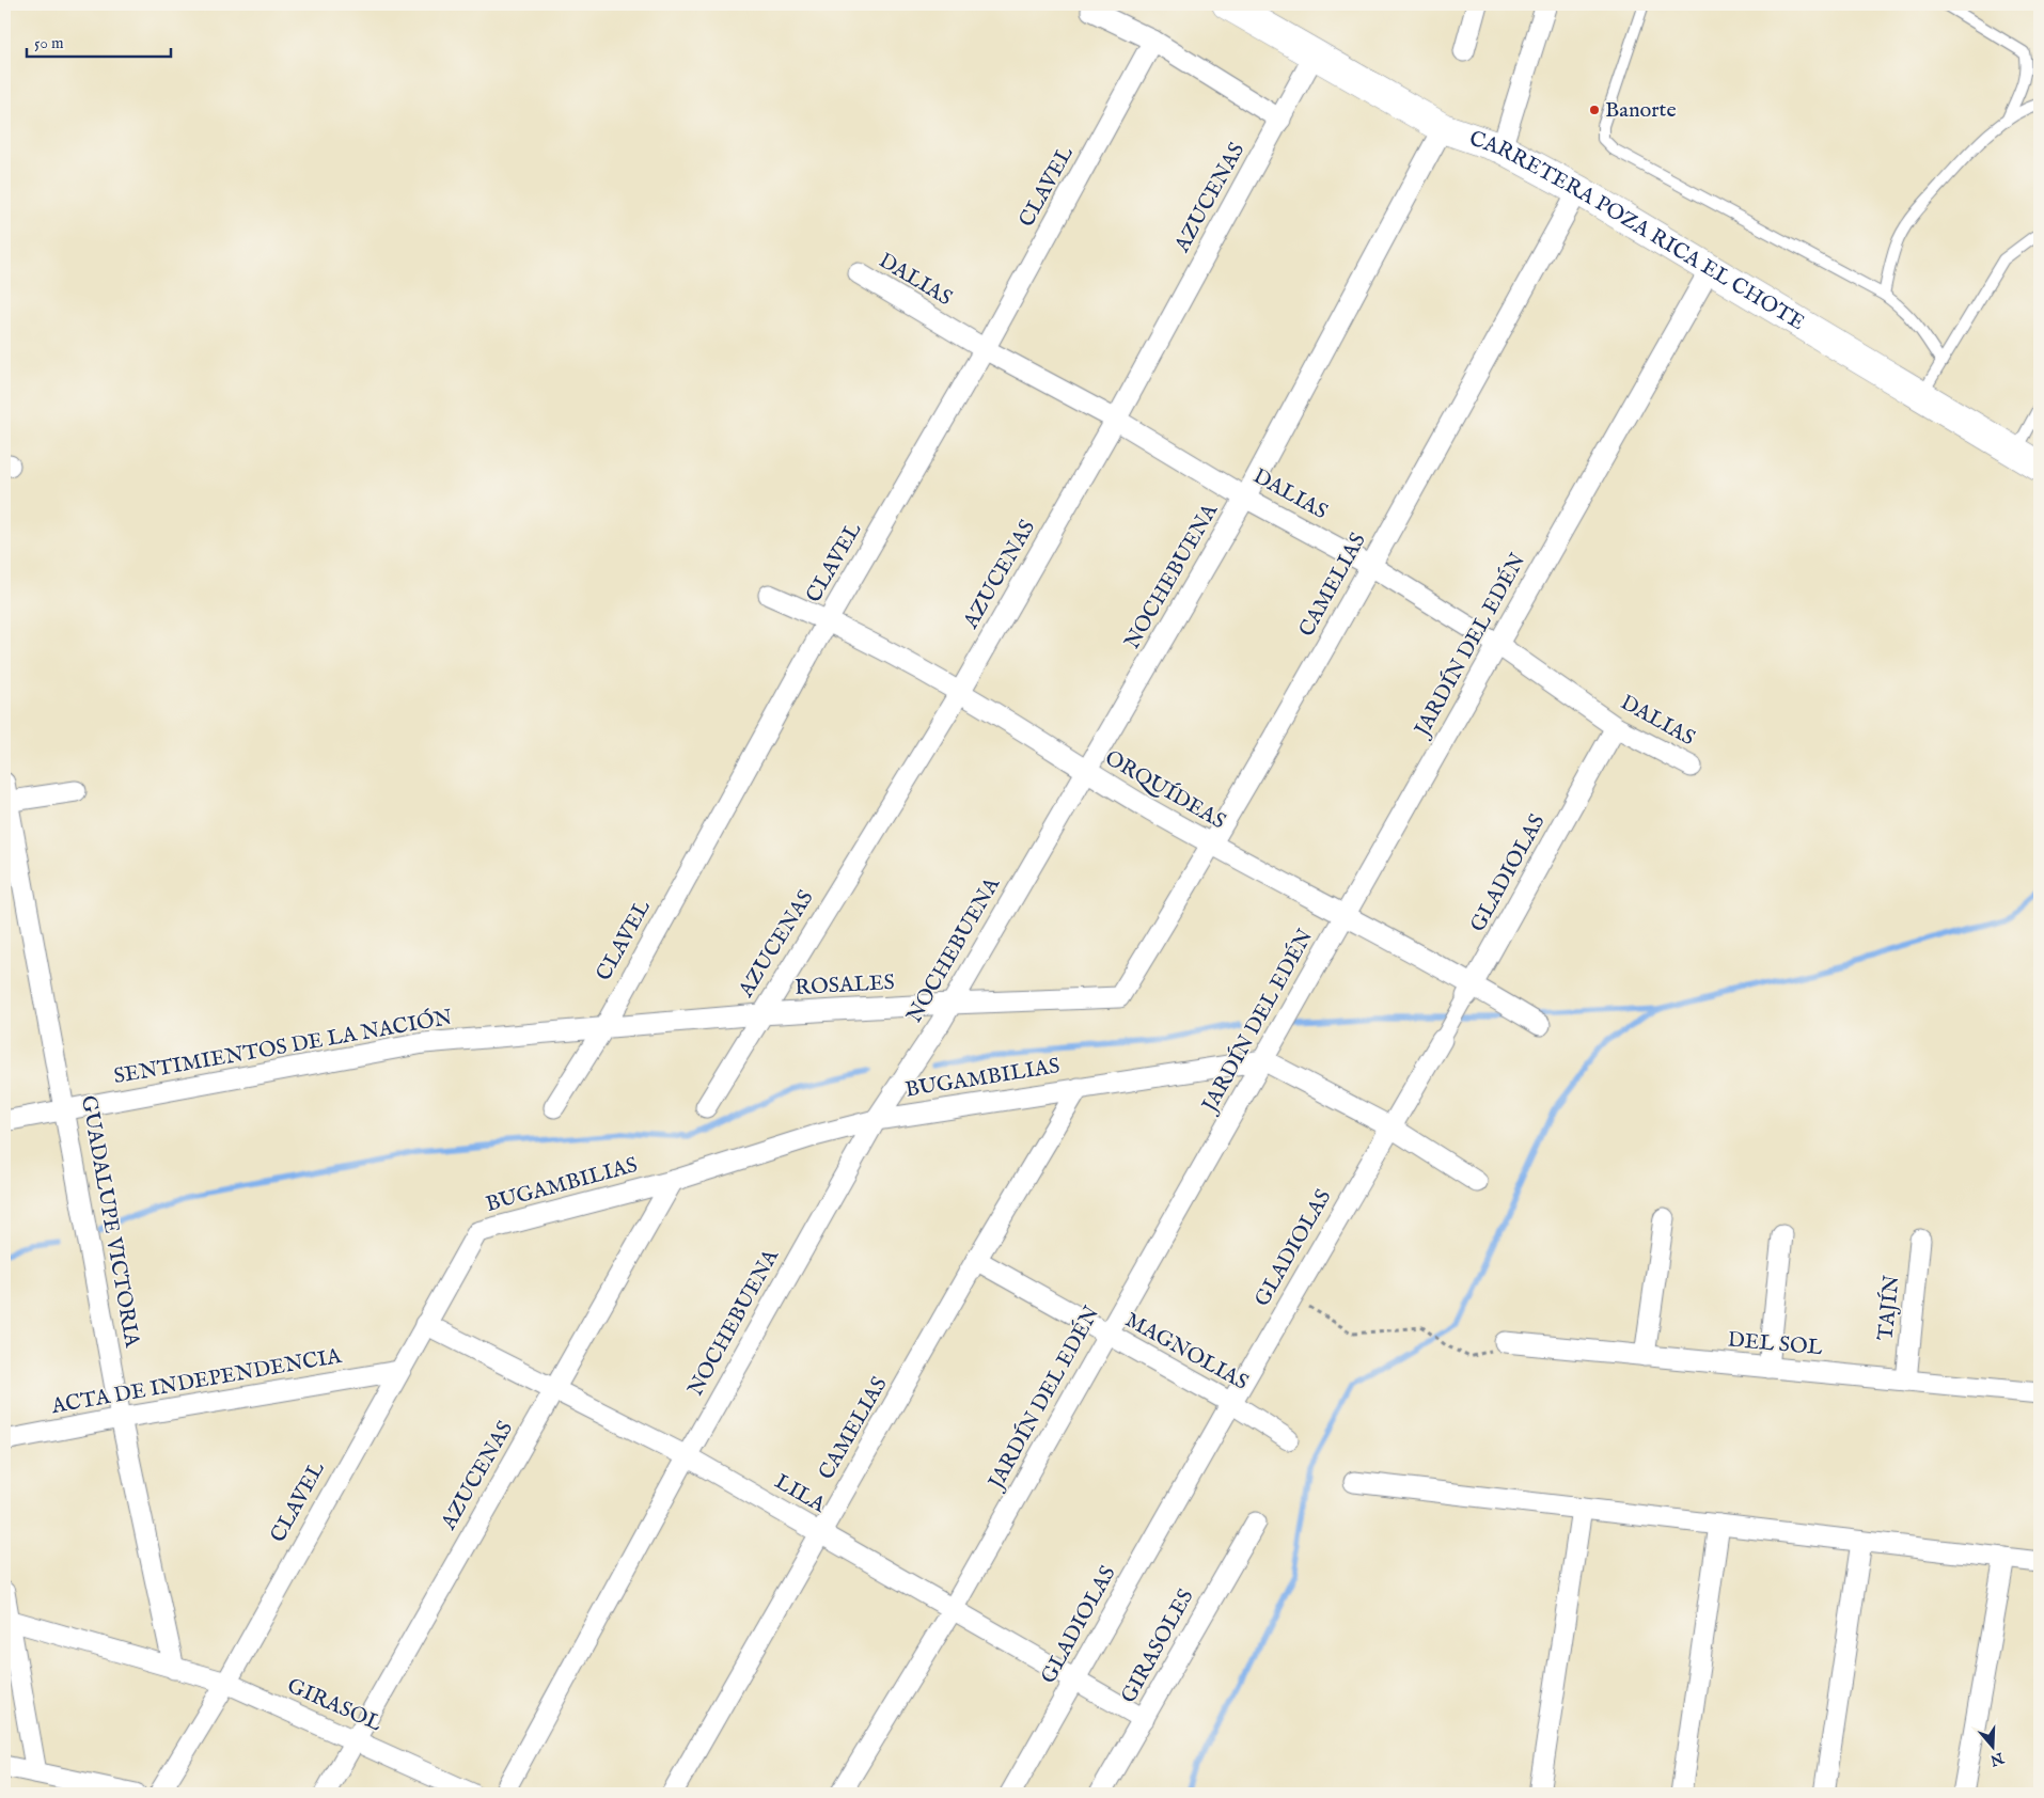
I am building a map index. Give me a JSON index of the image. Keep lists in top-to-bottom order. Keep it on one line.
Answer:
{"streets":{"main road":["CARRETERA POZA RICA EL CHOTE"],"street":["CLAVEL","AZUCENAS","DALIAS","NOCHEBUENA","CAMELIAS","JARDÍN DEL EDÉN","ORQUÍDEAS","GLADIOLAS","ROSALES","SENTIMIENTOS DE LA NACIÓN","BUGAMBILIAS","GUADALUPE VICTORIA","TAJÍN","DEL SOL","MAGNOLIAS","ACTA DE INDEPENDENCIA","LILA","GIRASOLES","GIRASOL"]},"crossings":[["CLAVEL","DALIAS"],["CLAVEL","ORQUÍDEAS"],["CLAVEL","ROSALES"],["CLAVEL","SENTIMIENTOS DE LA NACIÓN"],["CLAVEL","BUGAMBILIAS"],["CLAVEL","ACTA DE INDEPENDENCIA"],["CLAVEL","LILA"],["CLAVEL","GIRASOL"],["AZUCENAS","CARRETERA POZA RICA EL CHOTE"],["AZUCENAS","DALIAS"],["AZUCENAS","ORQUÍDEAS"],["AZUCENAS","ROSALES"],["AZUCENAS","BUGAMBILIAS"],["AZUCENAS","LILA"],["AZUCENAS","GIRASOL"],["CARRETERA POZA RICA EL CHOTE","NOCHEBUENA"],["CARRETERA POZA RICA EL CHOTE","CAMELIAS"],["CARRETERA POZA RICA EL CHOTE","JARDÍN DEL EDÉN"],["DALIAS","NOCHEBUENA"],["DALIAS","CAMELIAS"],["DALIAS","JARDÍN DEL EDÉN"],["DALIAS","GLADIOLAS"],["NOCHEBUENA","ORQUÍDEAS"],["NOCHEBUENA","ROSALES"],["NOCHEBUENA","BUGAMBILIAS"],["NOCHEBUENA","LILA"],["CAMELIAS","ORQUÍDEAS"],["CAMELIAS","ROSALES"],["CAMELIAS","BUGAMBILIAS"],["CAMELIAS","MAGNOLIAS"],["CAMELIAS","LILA"],["JARDÍN DEL EDÉN","ORQUÍDEAS"],["JARDÍN DEL EDÉN","BUGAMBILIAS"],["JARDÍN DEL EDÉN","MAGNOLIAS"],["JARDÍN DEL EDÉN","LILA"],["ORQUÍDEAS","GLADIOLAS"],["GLADIOLAS","MAGNOLIAS"],["GLADIOLAS","LILA"],["ROSALES","SENTIMIENTOS DE LA NACIÓN"],["SENTIMIENTOS DE LA NACIÓN","GUADALUPE VICTORIA"],["GUADALUPE VICTORIA","ACTA DE INDEPENDENCIA"],["GUADALUPE VICTORIA","GIRASOL"],["TAJÍN","DEL SOL"],["LILA","GIRASOLES"]],"places":["Banorte"],"scale_bar":"50 m","north":"bottom"}
